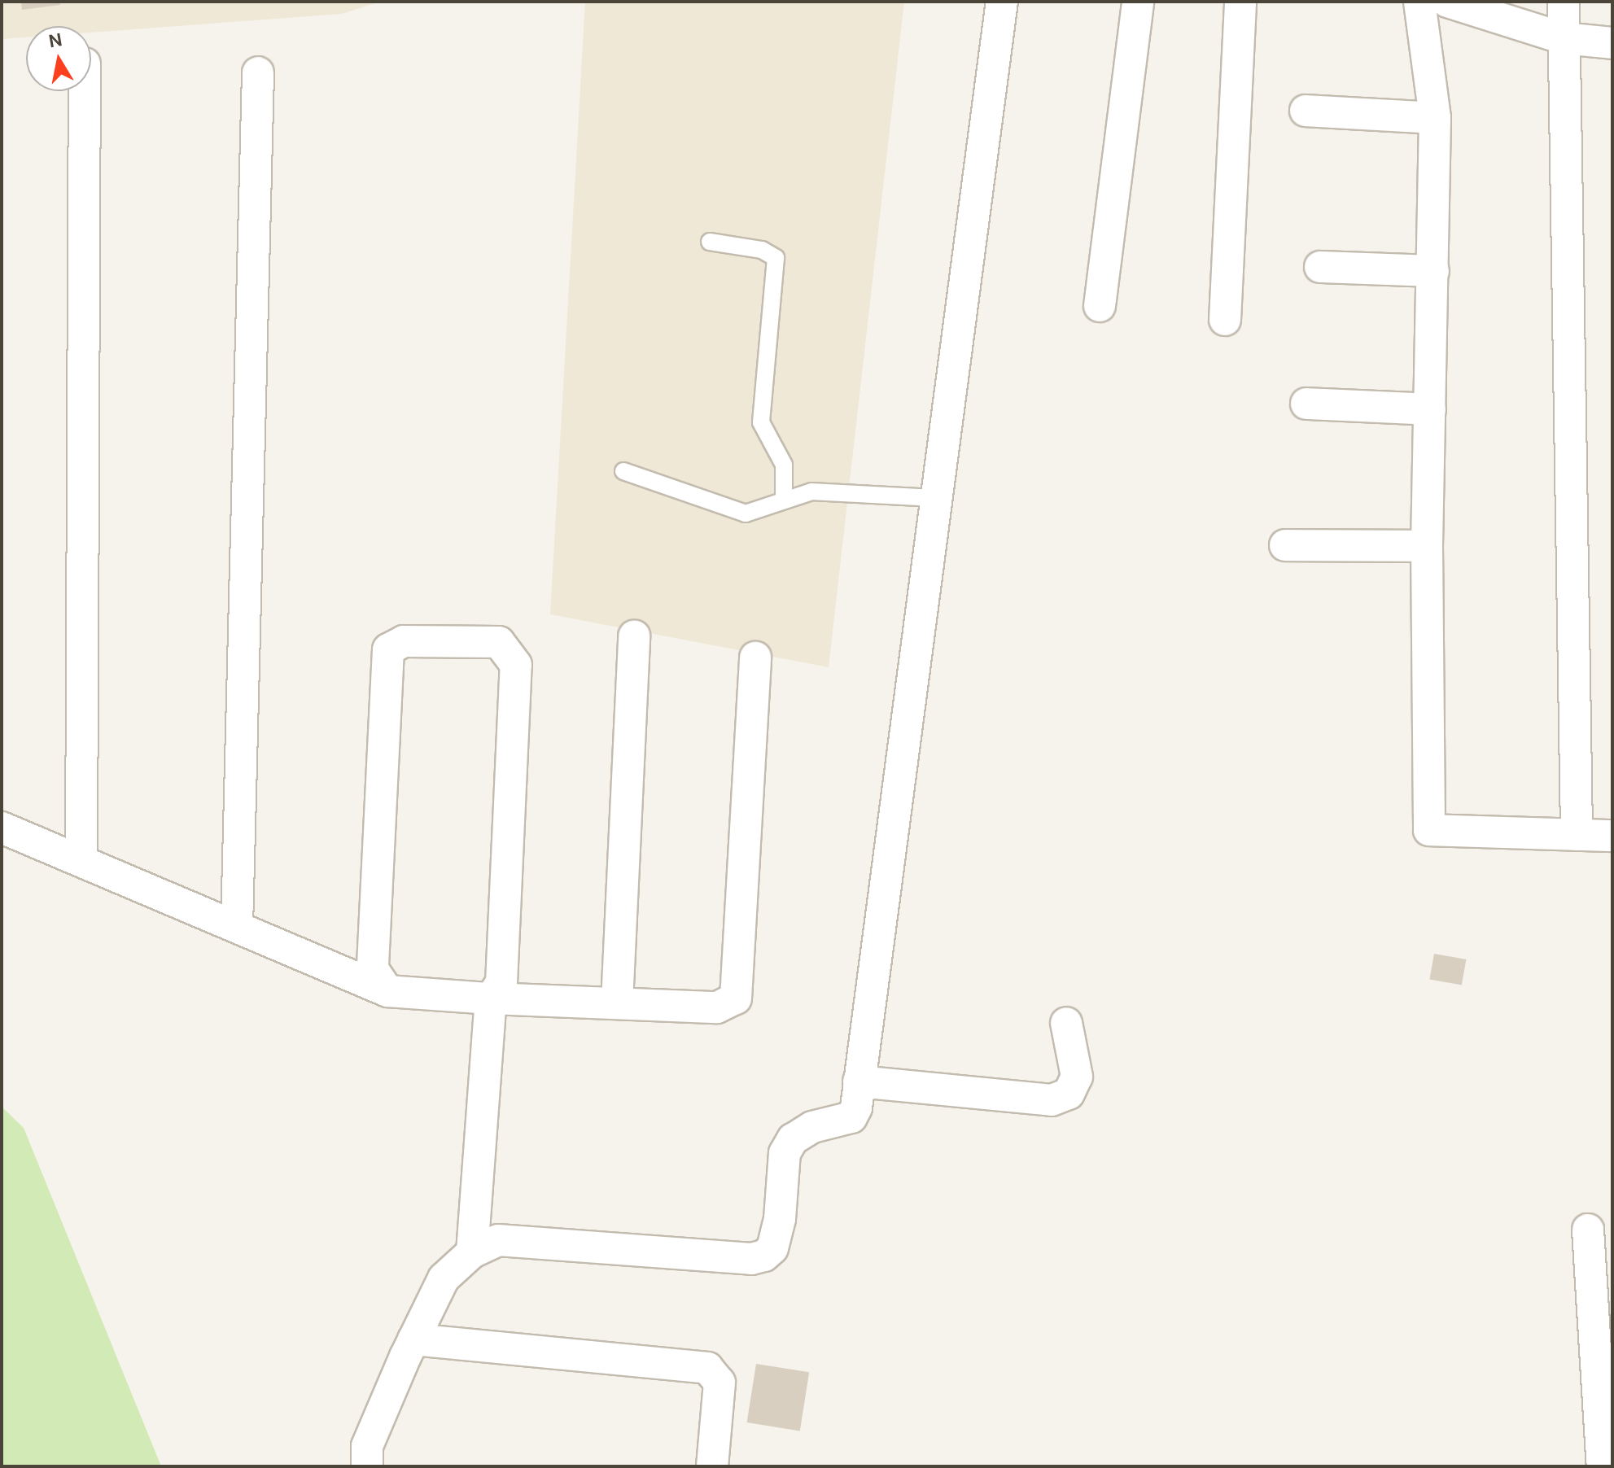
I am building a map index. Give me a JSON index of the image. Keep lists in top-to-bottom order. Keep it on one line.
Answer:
{"north":"top"}
